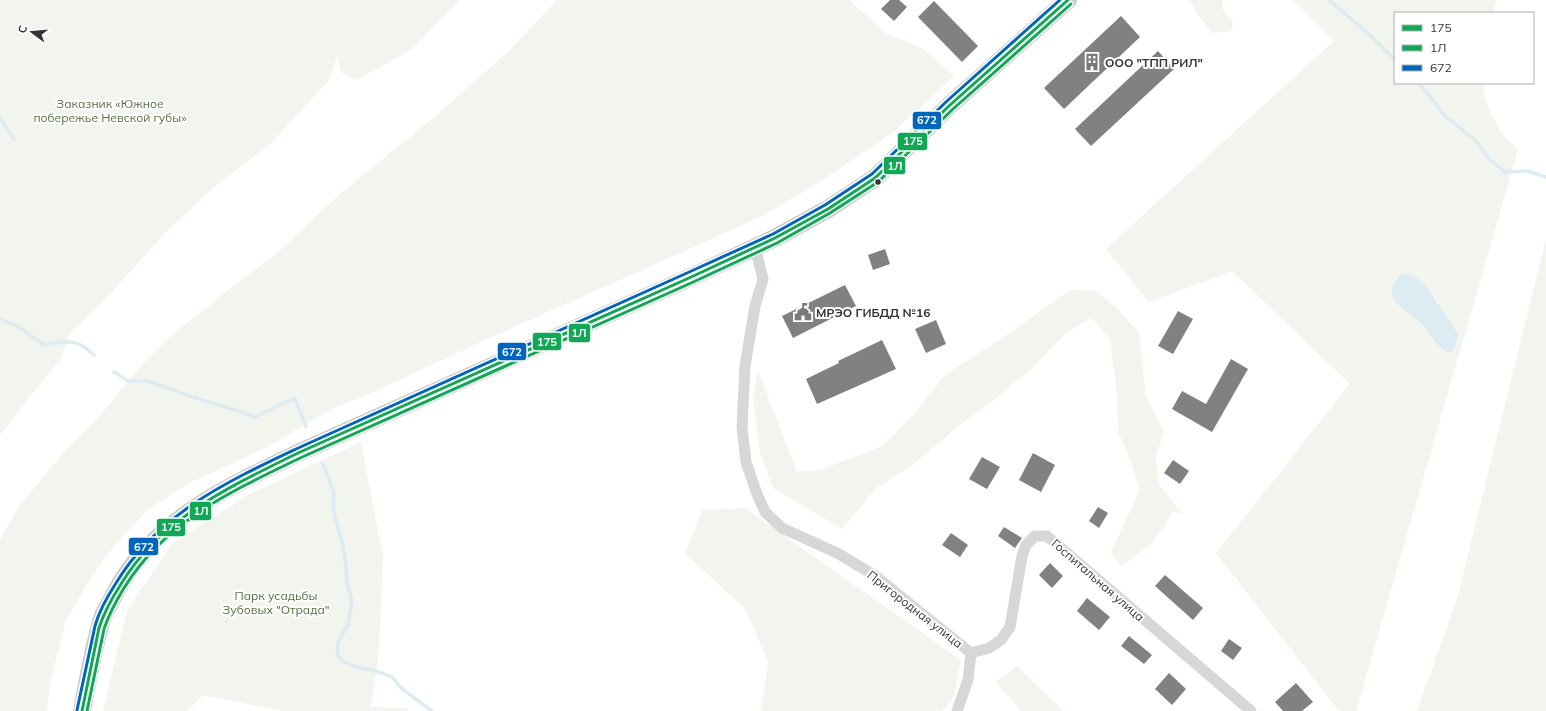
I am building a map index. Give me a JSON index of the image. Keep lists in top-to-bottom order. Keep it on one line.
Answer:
{"streets":{"street":["Госпитальная улица","Пригородная улица"]},"crossings":[["Госпитальная улица","Пригородная улица"]],"parks":["Заказник «Южное побережье Невской губы»","Парк усадьбы Зубовых \"Отрада\""],"places":{"building":["ООО \"ТПП РИЛ\""],"public building":["МРЭО ГИБДД №16"]},"lines":["transit line 175","transit line 672","transit line 1Л"],"legend":["175","1Л","672"],"north":"left"}
